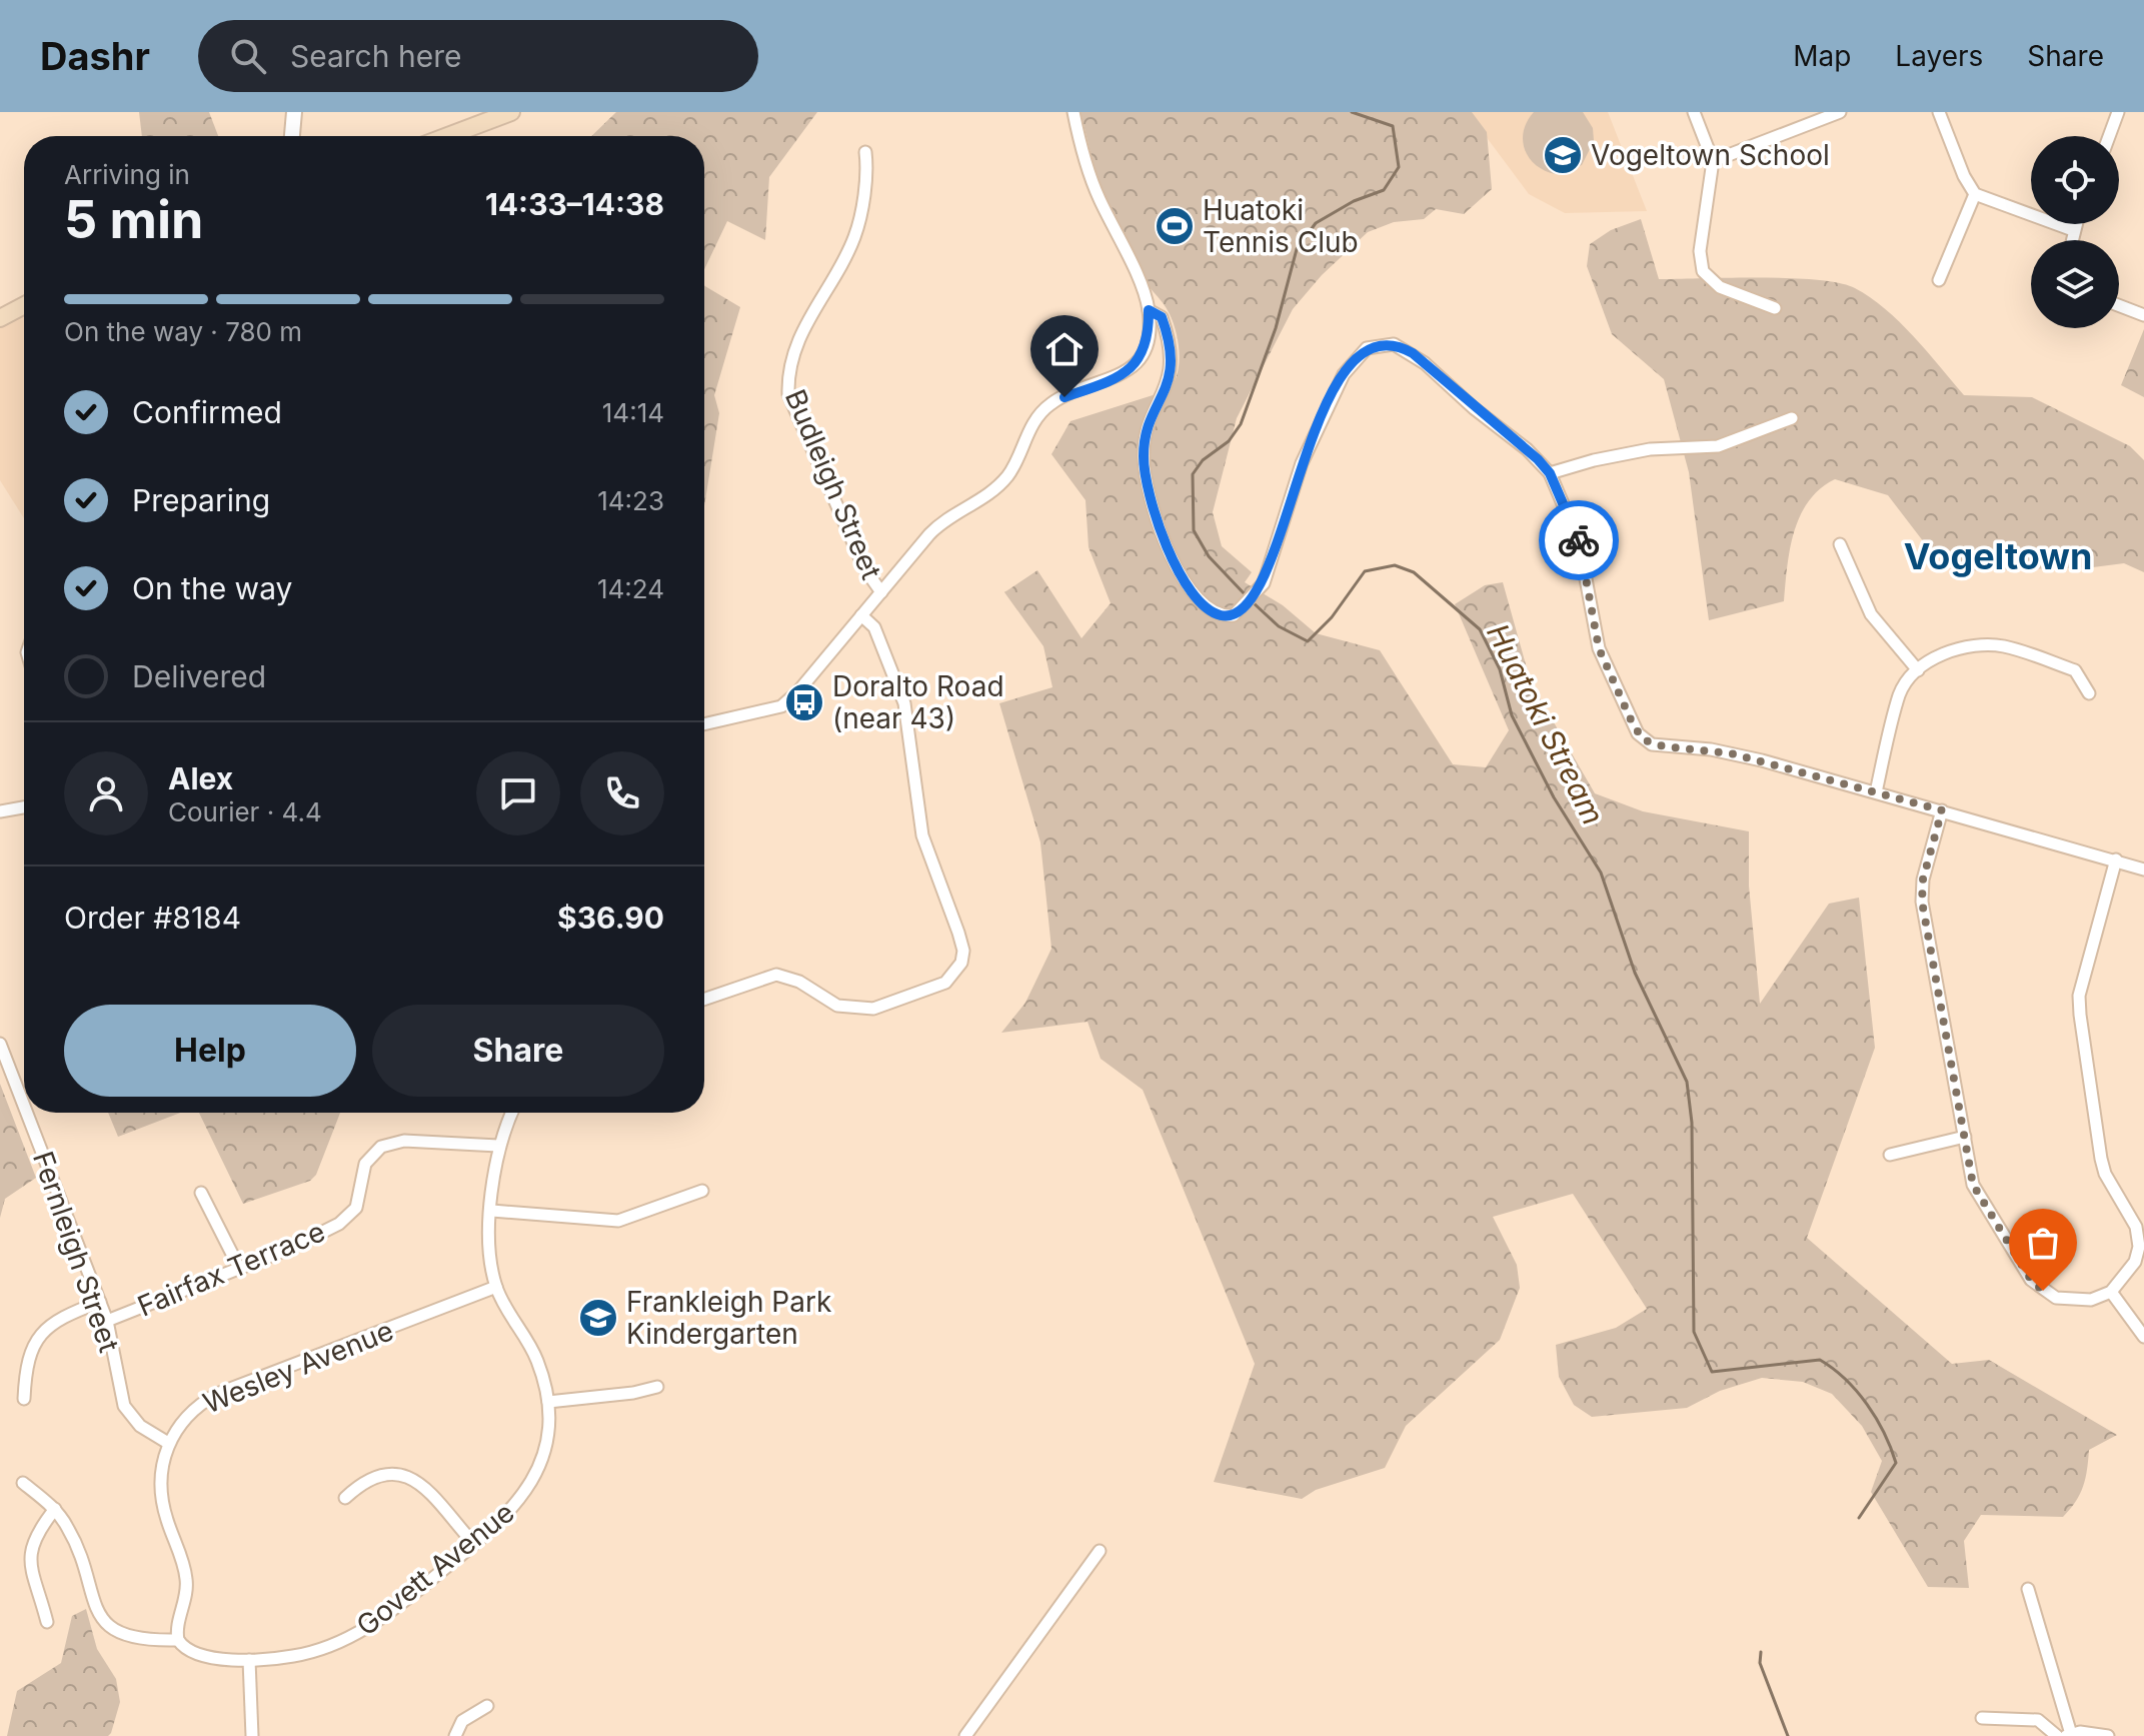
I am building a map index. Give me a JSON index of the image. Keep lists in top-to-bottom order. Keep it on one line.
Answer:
{"streets":{"street":["Budleigh Street","Fernleigh Street","Fairfax Terrace","Wesley Avenue","Govett Avenue"]},"crossings":[["Fernleigh Street","Fairfax Terrace"],["Fernleigh Street","Wesley Avenue"],["Fairfax Terrace","Govett Avenue"],["Wesley Avenue","Govett Avenue"]],"districts":["Vogeltown"],"water":["Huatoki Stream"],"places":{"school or university":["Vogeltown School","Frankleigh Park Kindergarten"],"sports":["Huatoki Tennis Club"],"bus stop":["Doralto Road (near 43)"]},"page":{"header":"Dashr","search":"Search here","nav":["Map","Layers","Share"],"heading":["5 min","Arriving in","14:33–14:38"],"panel":["Alex","Courier · 4.4","Order #8184","$36.90"],"bar":"On the way · 780 m","list":[["Confirmed","14:14"],["Preparing","14:23"],["On the way","14:24"],"Delivered"],"buttons":["Help","Share"]}}
